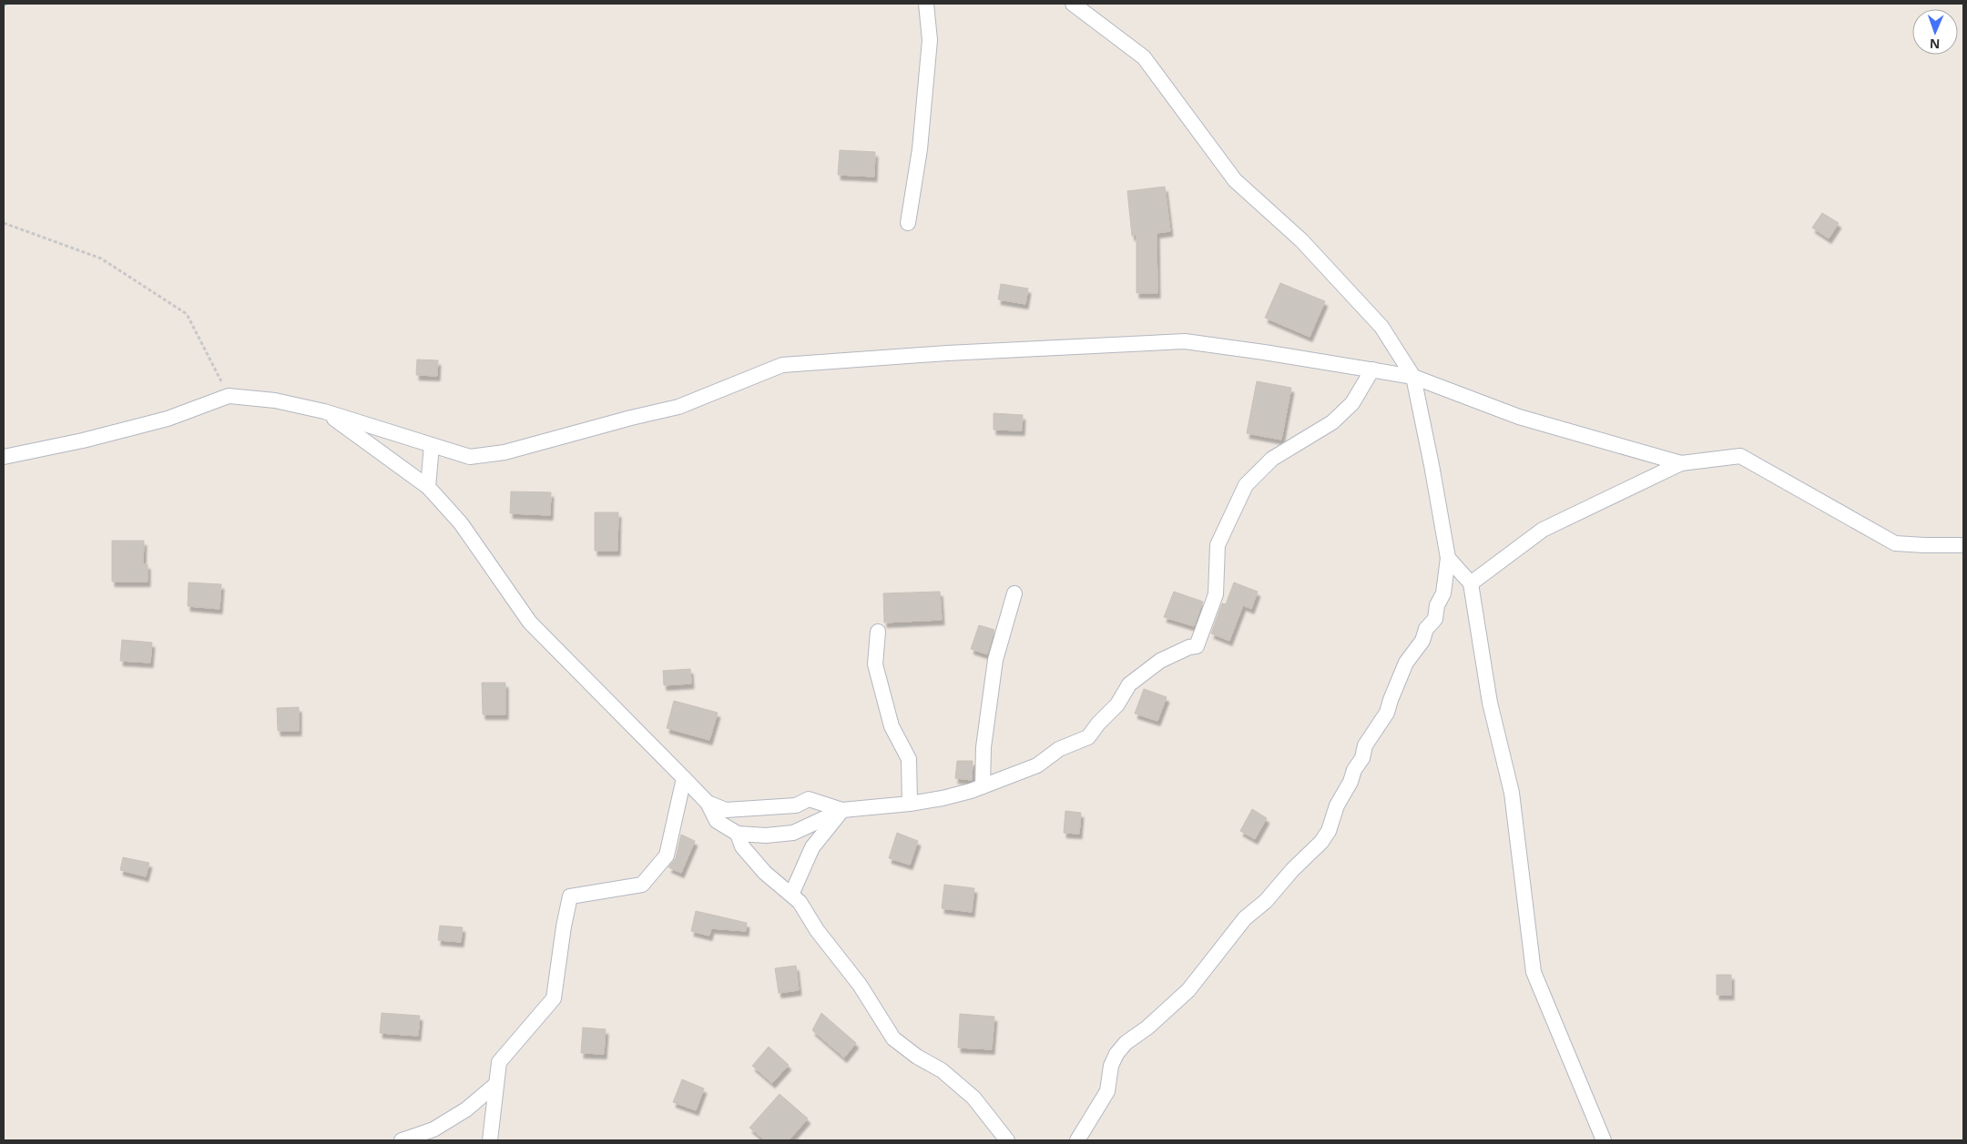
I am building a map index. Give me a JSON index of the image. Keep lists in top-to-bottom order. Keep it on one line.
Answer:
{"north":"bottom"}
